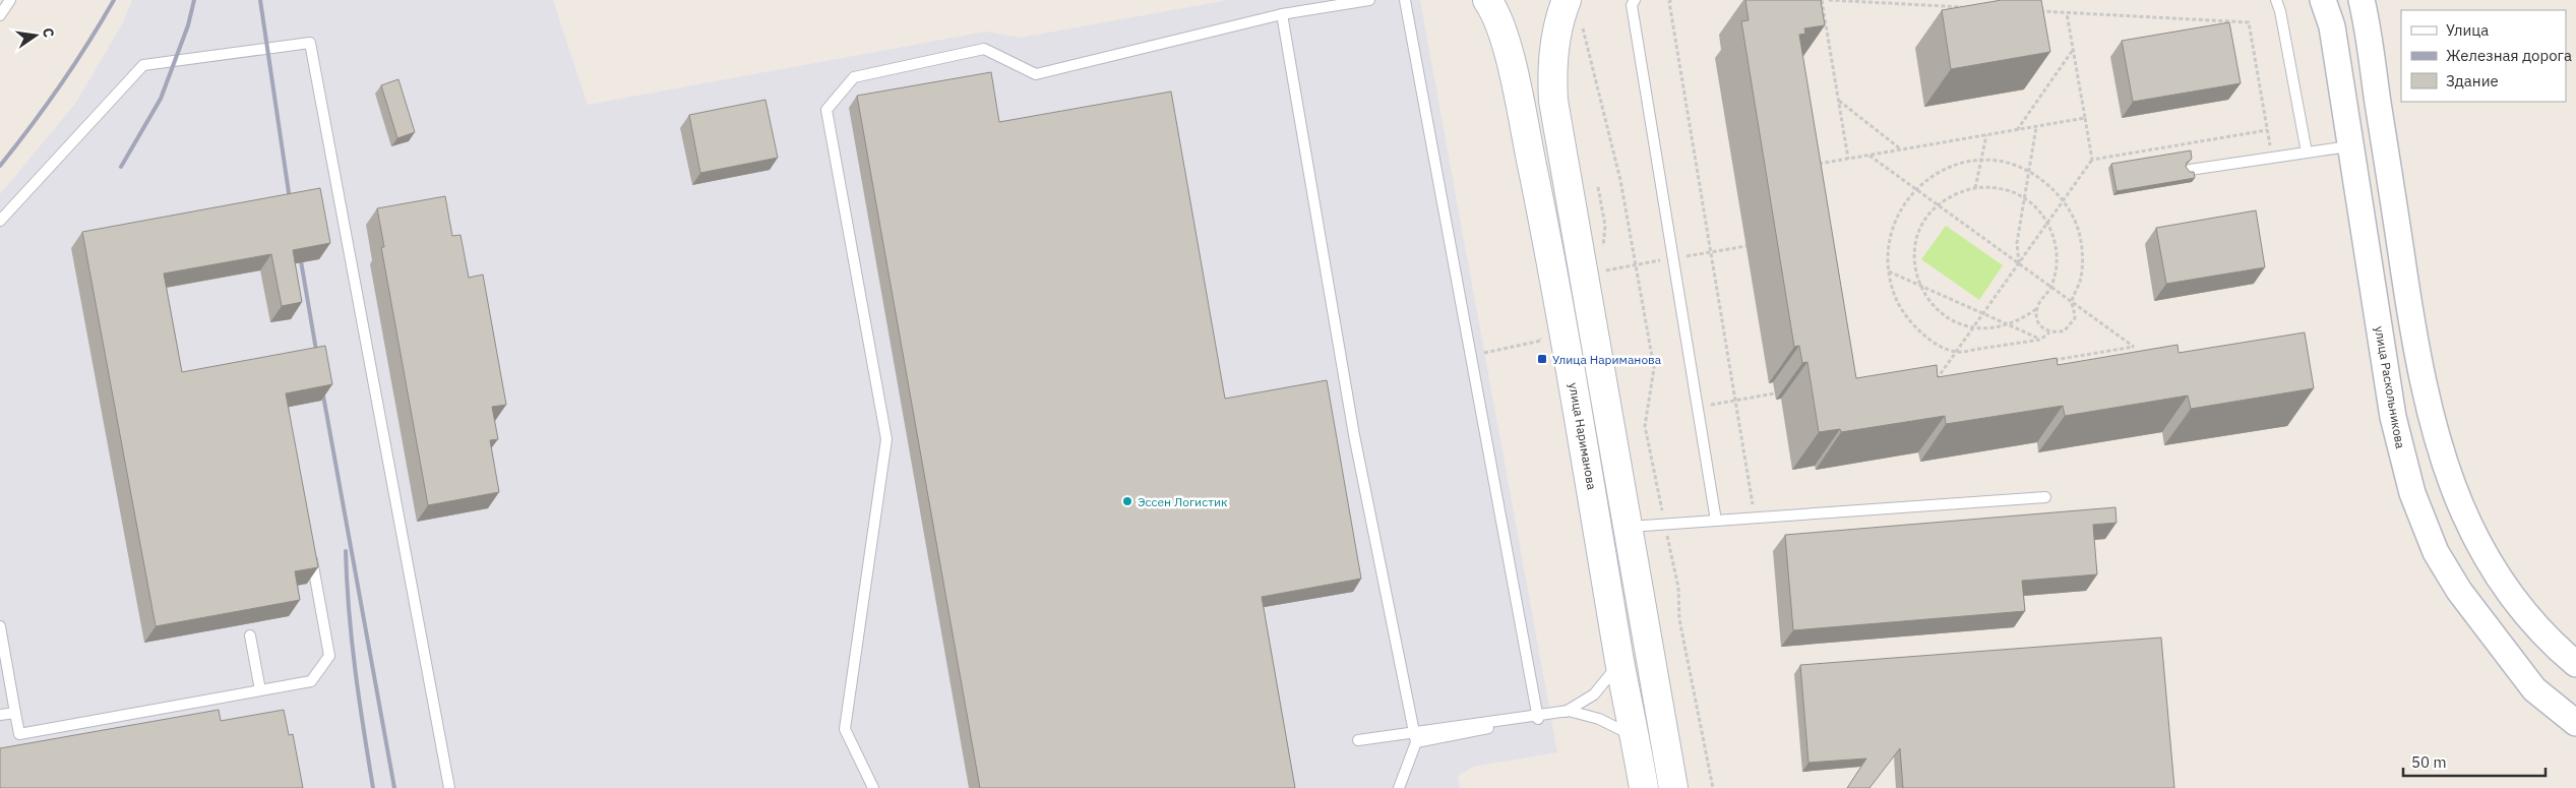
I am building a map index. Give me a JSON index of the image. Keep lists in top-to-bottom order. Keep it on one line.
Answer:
{"streets":{"main road":["улица Нариманова"],"street":["улица Раскольникова"]},"places":{"transit":["Улица Нариманова"],"other":["Эссен Логистик"]},"legend":["Улица","Железная дорога","Здание"],"scale_bar":"50 m","north":"right"}
